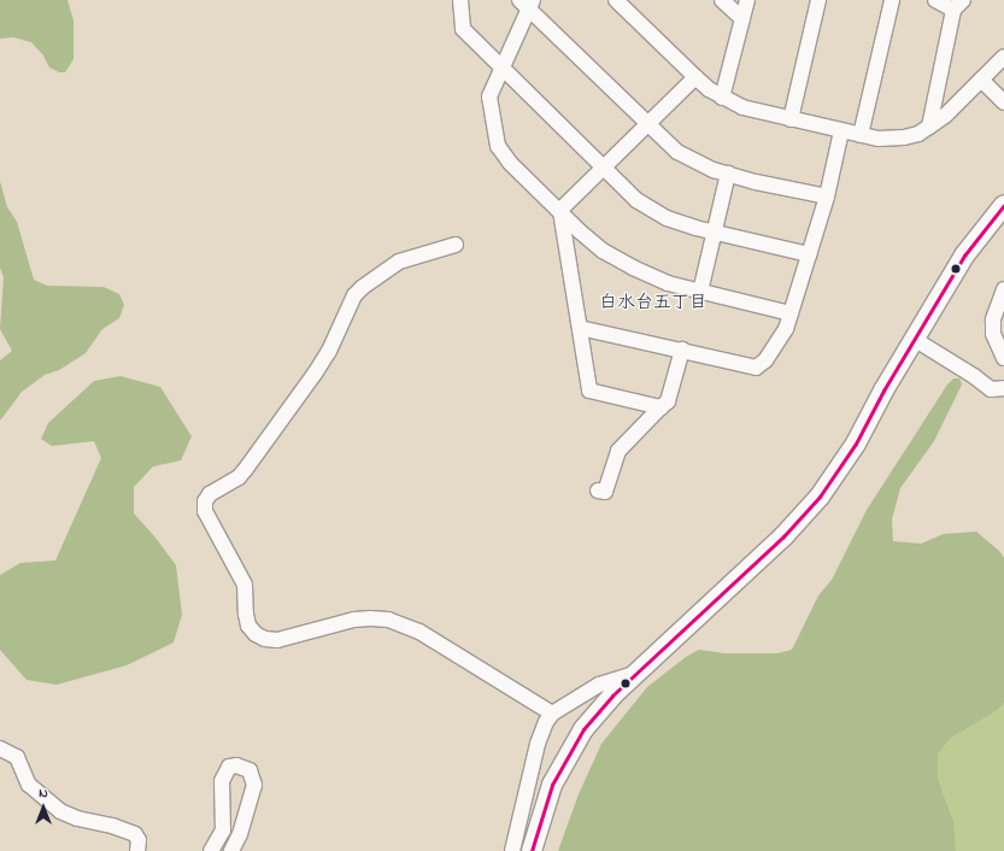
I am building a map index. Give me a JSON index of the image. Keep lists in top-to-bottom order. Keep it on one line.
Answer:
{"districts":["白水台五丁目"],"north":"top"}
